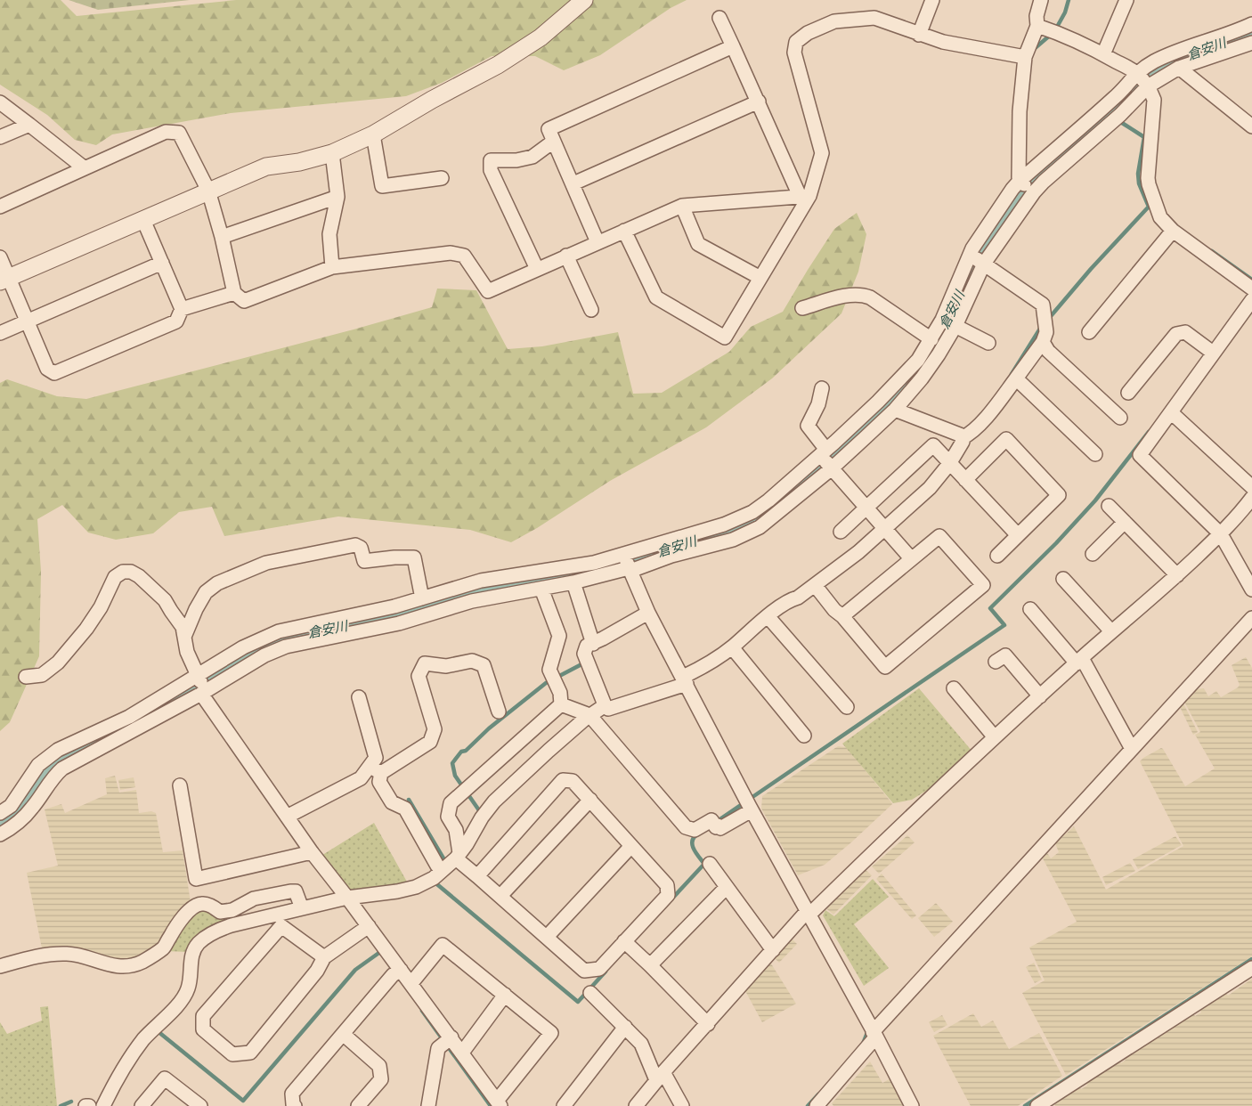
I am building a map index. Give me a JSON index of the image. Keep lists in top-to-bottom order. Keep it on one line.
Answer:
{"water":["倉安川"]}
